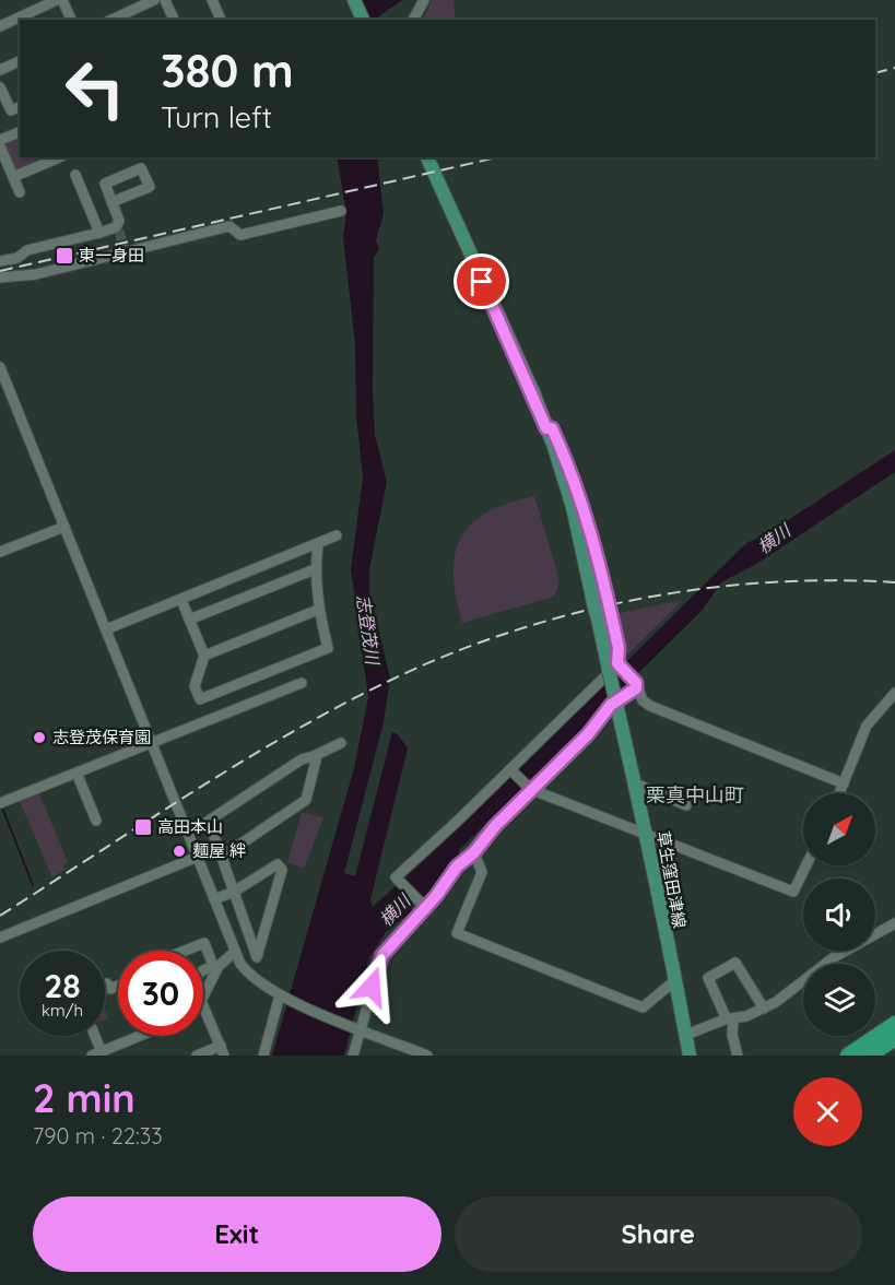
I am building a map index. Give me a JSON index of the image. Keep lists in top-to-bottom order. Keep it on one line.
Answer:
{"streets":{"main road":["草生窪田津線"]},"districts":["栗真中山町"],"water":["横川","志登茂川"],"places":{"transit":["東一身田","高田本山"],"other":["志登茂保育園","麺屋 絆"]},"north":"top right","page":{"turn":["380 m","Turn left"],"speed":"28 km/h","limit":"30","heading":["2 min","790 m · 22:33"],"buttons":["Exit","Share"]}}
